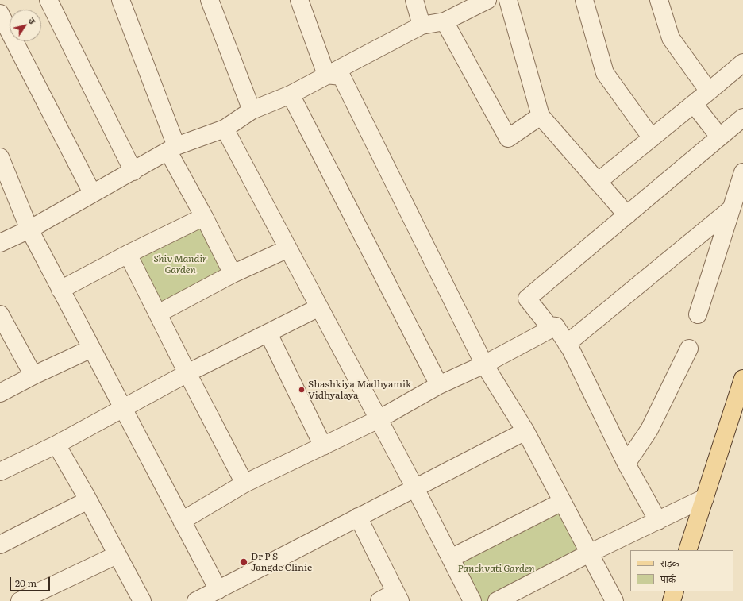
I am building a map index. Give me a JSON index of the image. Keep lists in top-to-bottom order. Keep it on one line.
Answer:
{"parks":["Shiv Mandir Garden","Panchvati Garden"],"places":["Shashkiya Madhyamik Vidhyalaya","Dr P S Jangde Clinic"],"legend":["सड़क","पार्क"],"scale_bar":"20 m","north":"top right"}
